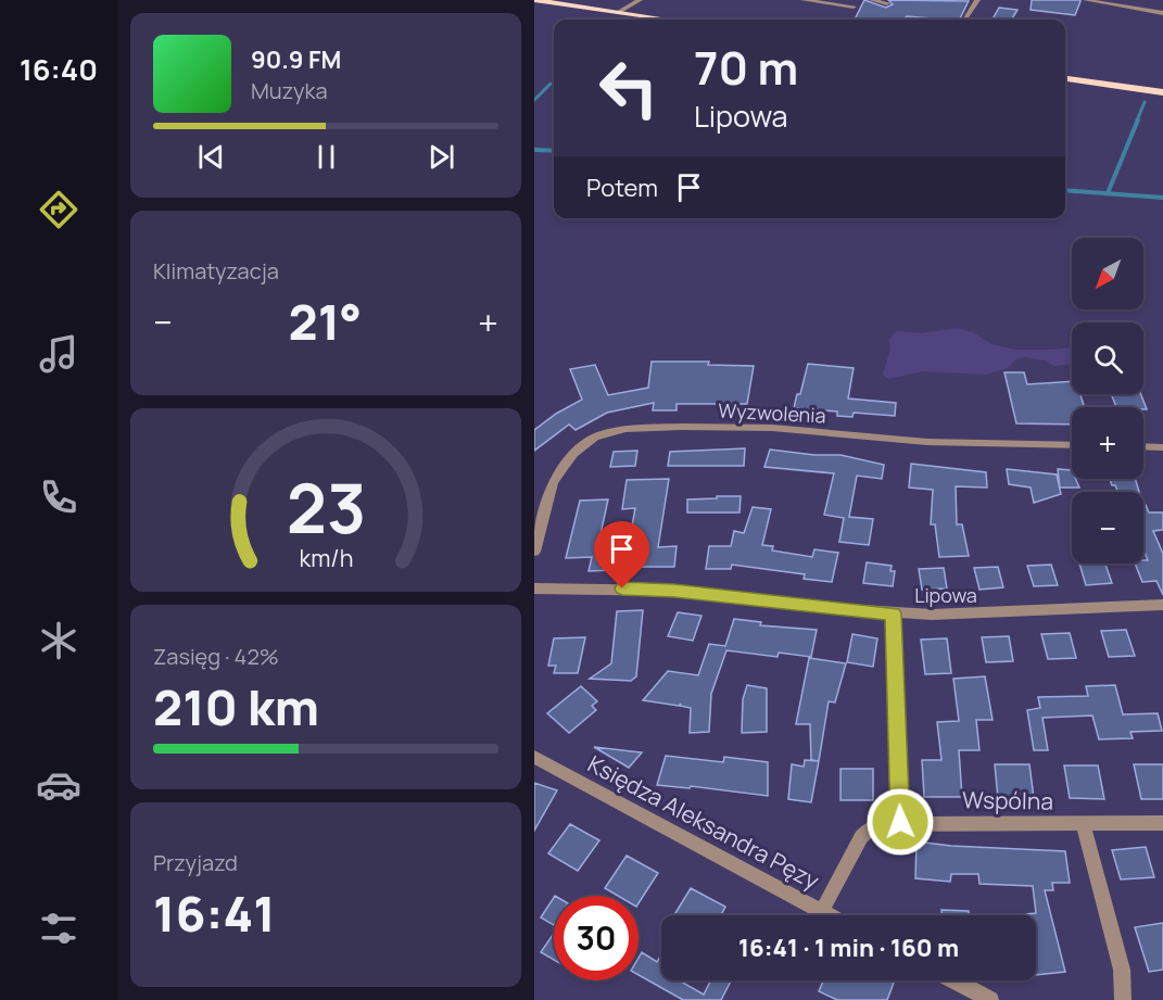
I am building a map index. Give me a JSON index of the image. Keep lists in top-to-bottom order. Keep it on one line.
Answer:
{"streets":{"street":["Wyzwolenia","Lipowa","Wspólna","Księdza Aleksandra Pęzy"]},"crossings":[["Wspólna","Księdza Aleksandra Pęzy"]],"north":"bottom left","page":{"tabs":"16:40","turn":["70 m","Lipowa"],"song":["90.9 FM","Muzyka"],"then":"Potem","tile":["Klimatyzacja",["Zasięg · 42%","210 km"],["Przyjazd","16:41"]],"map_buttons":["+","−"],"heat":["−","21°","+"],"limit":"30","trip":"16:41 · 1 min · 160 m","gauge":["23","km/h"]}}
